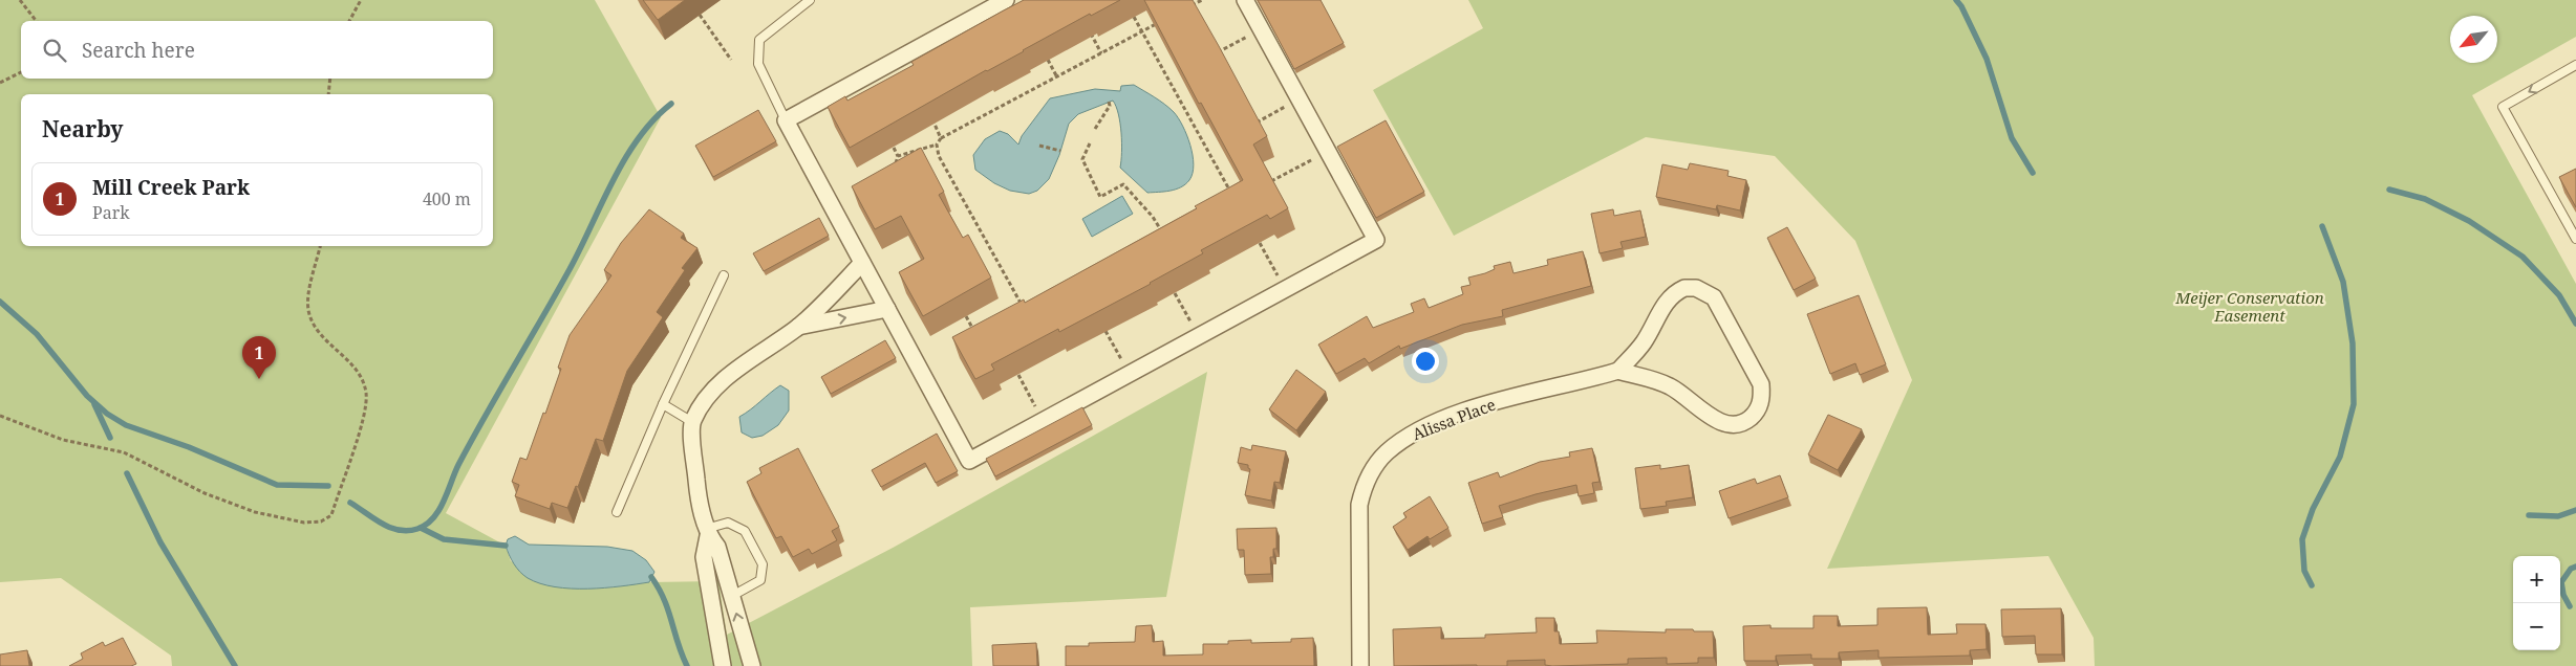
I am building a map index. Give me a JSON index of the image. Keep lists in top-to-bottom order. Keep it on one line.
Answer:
{"streets":{"street":["Alissa Place"]},"parks":["Meijer Conservation Easement"],"north":"bottom left","page":{"search":"Search here","heading":"Nearby","list":[{"mark":"1","name":"Mill Creek Park","note":"Park","value":"400 m"}],"pins":"1","map_buttons":["+","−"]}}
